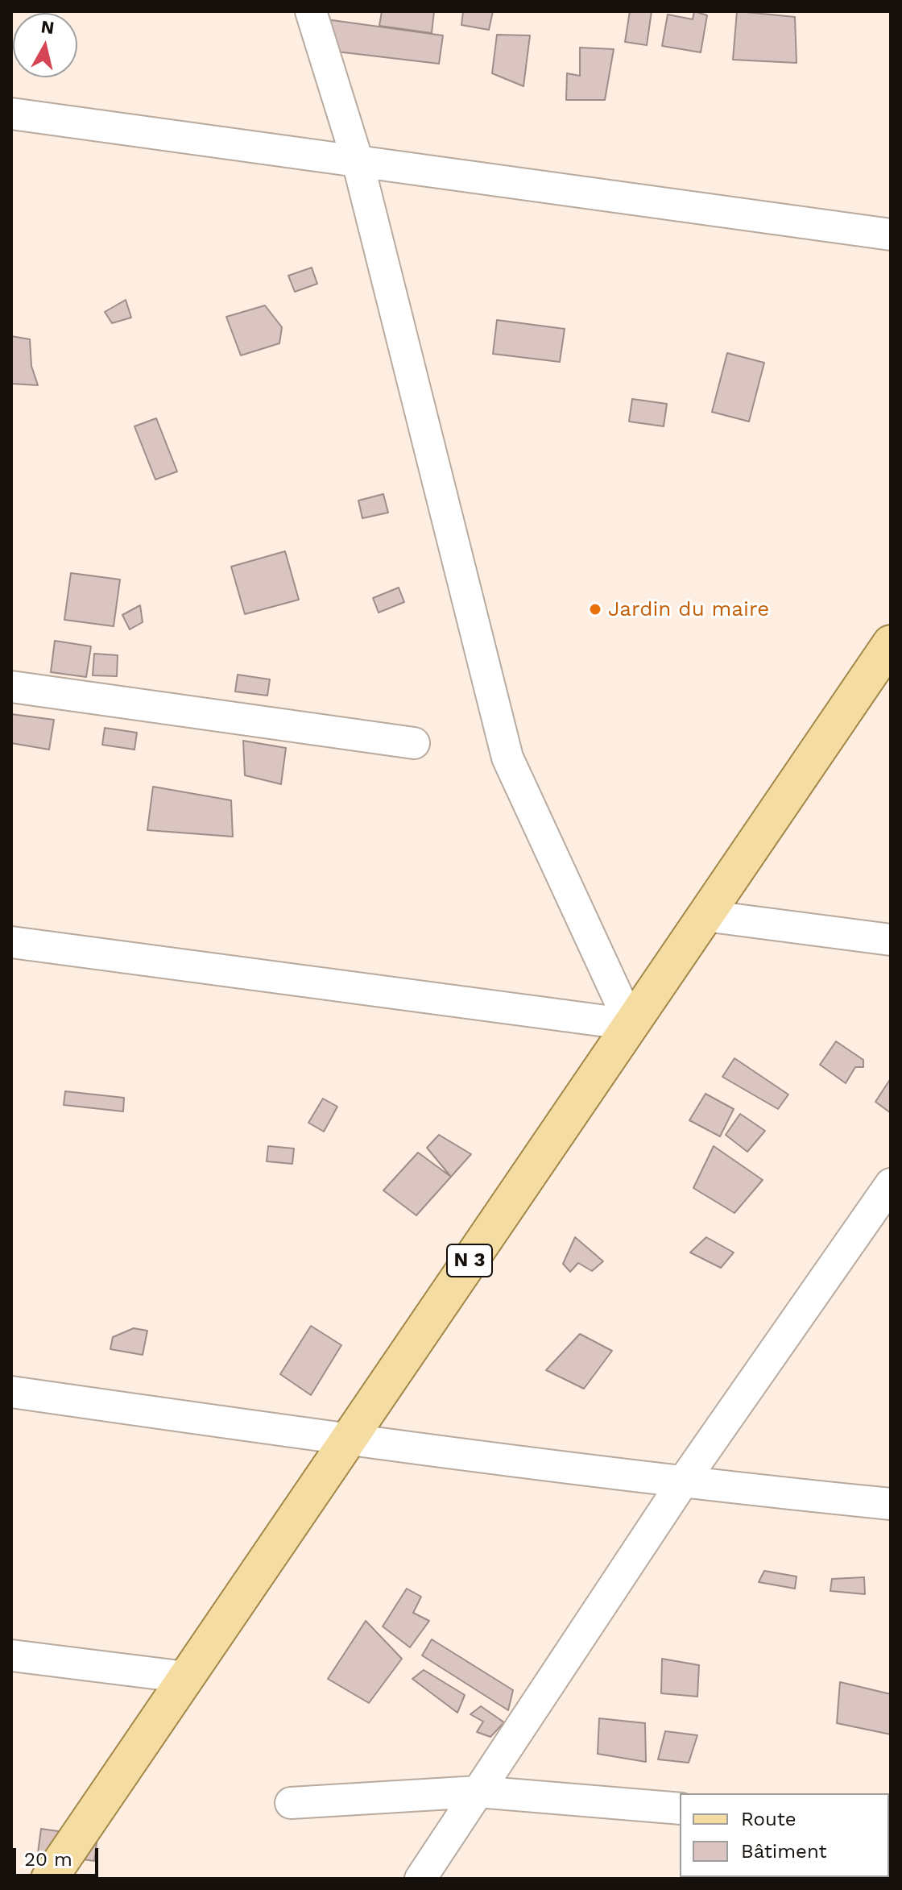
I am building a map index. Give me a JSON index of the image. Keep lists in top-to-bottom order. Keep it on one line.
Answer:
{"streets":{"main road":["N 3"]},"places":["Jardin du maire"],"legend":["Route","Bâtiment"],"scale_bar":"20 m","north":"top"}
